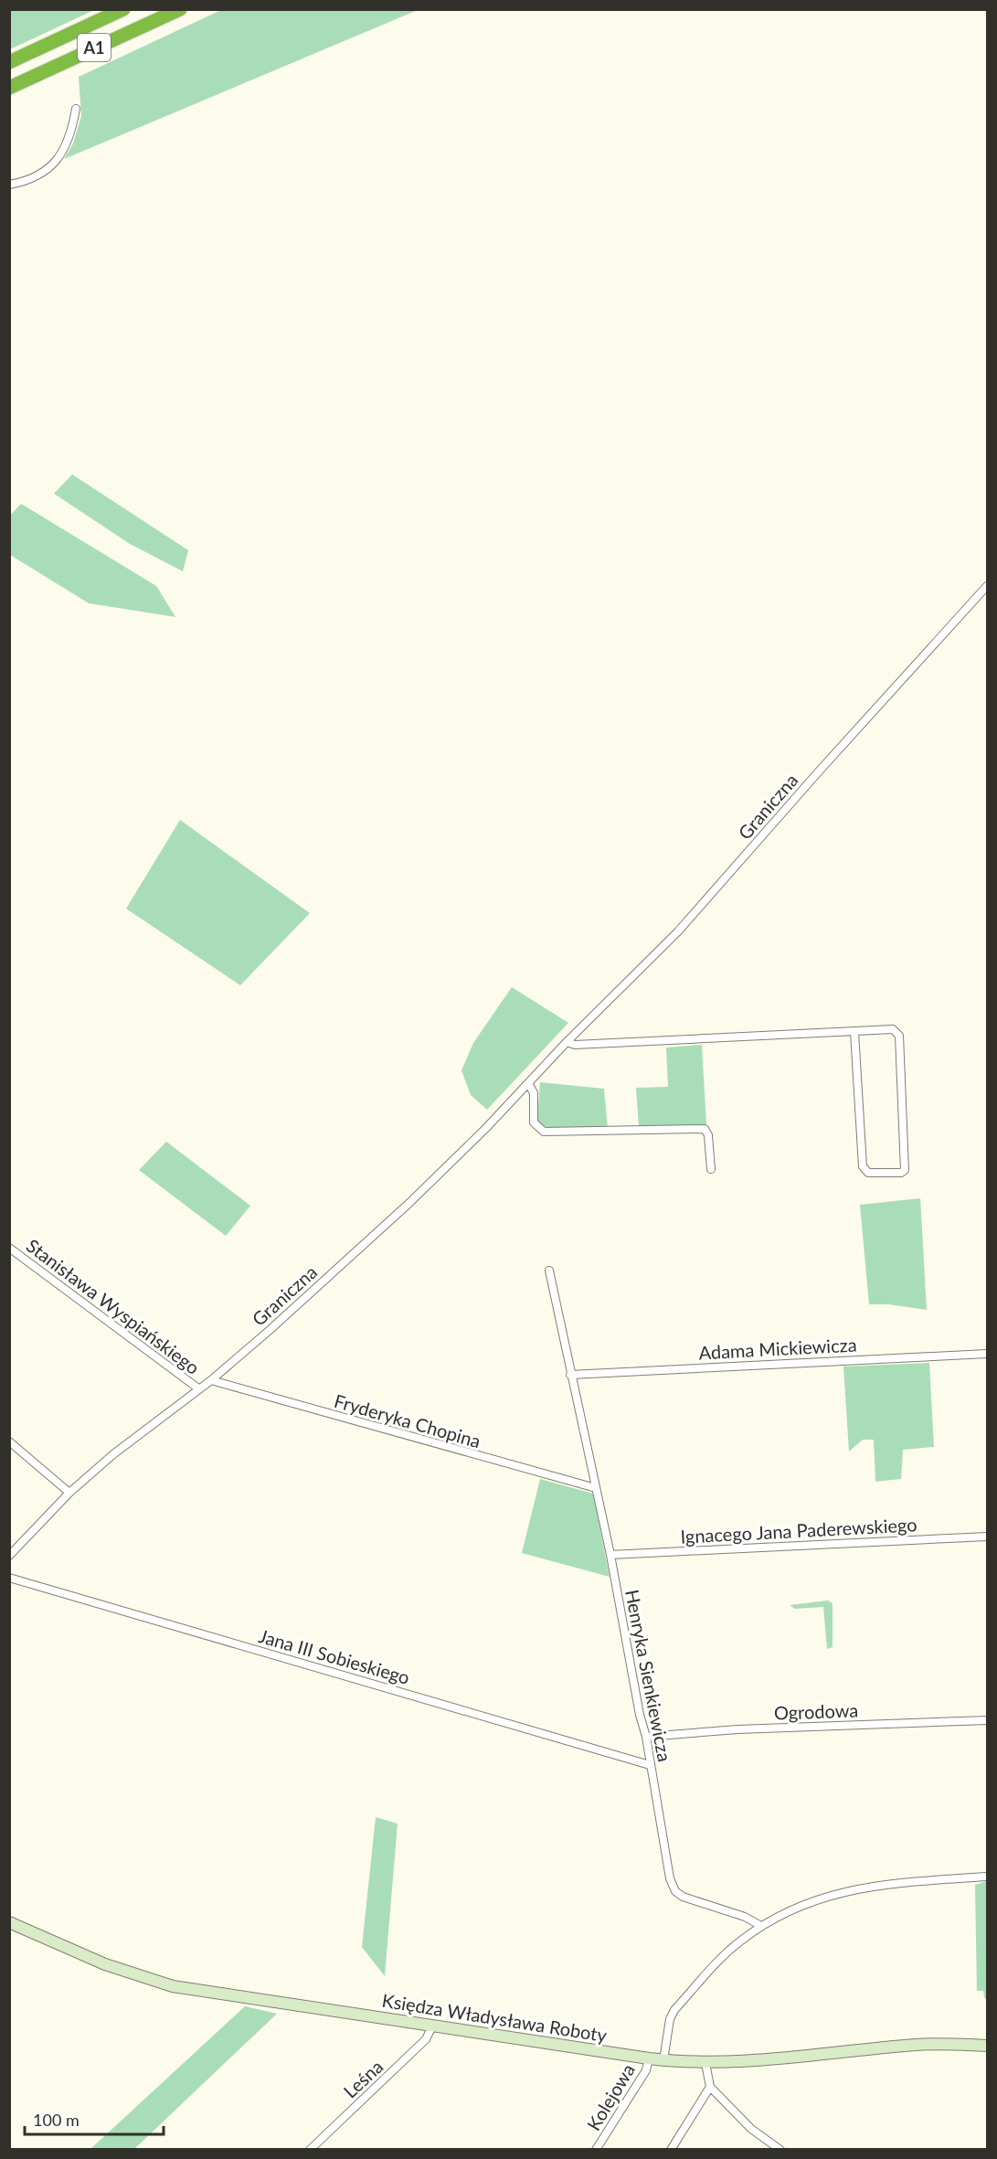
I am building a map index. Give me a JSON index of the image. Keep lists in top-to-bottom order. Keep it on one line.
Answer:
{"streets":{"highway":["A1"],"main road":["Księdza Władysława Roboty"],"street":["Graniczna","Stanisława Wyspiańskiego","Adama Mickiewicza","Fryderyka Chopina","Ignacego Jana Paderewskiego","Jana III Sobieskiego","Henryka Sienkiewicza","Ogrodowa","Leśna","Kolejowa"]},"crossings":[["Graniczna","Stanisława Wyspiańskiego"],["Graniczna","Fryderyka Chopina"],["Adama Mickiewicza","Henryka Sienkiewicza"],["Fryderyka Chopina","Henryka Sienkiewicza"],["Ignacego Jana Paderewskiego","Henryka Sienkiewicza"],["Jana III Sobieskiego","Henryka Sienkiewicza"],["Henryka Sienkiewicza","Ogrodowa"],["Księdza Władysława Roboty","Leśna"],["Księdza Władysława Roboty","Kolejowa"]],"scale_bar":"100 m"}
